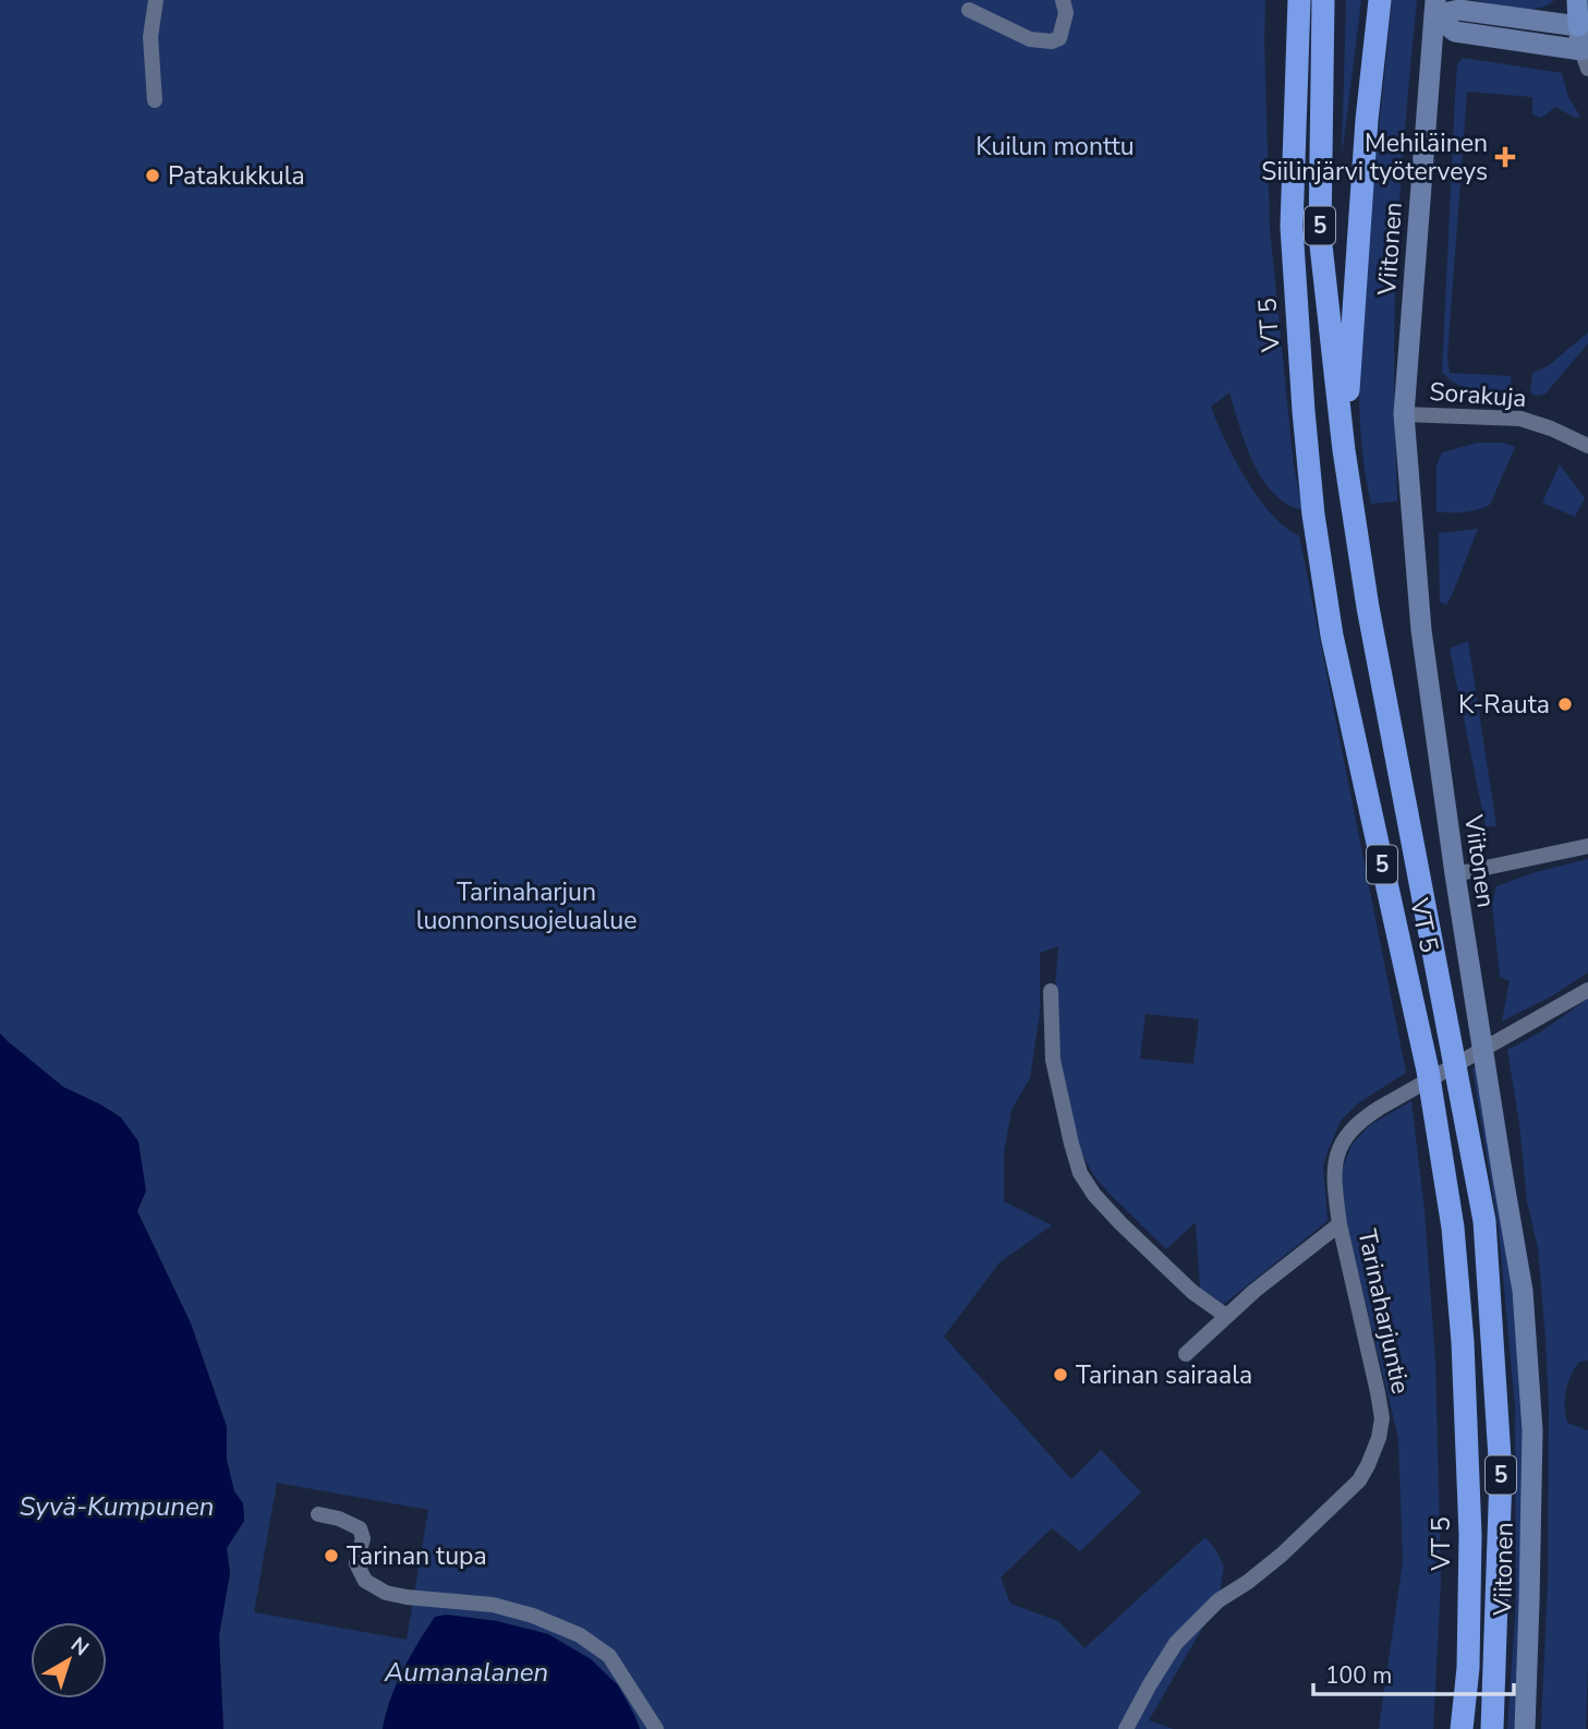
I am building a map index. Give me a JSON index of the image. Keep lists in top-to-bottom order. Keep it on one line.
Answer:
{"streets":{"highway":["5","VT 5"],"main road":["Viitonen"],"street":["Sorakuja","Tarinaharjuntie"]},"crossings":[["Viitonen","Sorakuja"]],"water":["Syvä-Kumpunen","Aumanalanen"],"parks":["Kuilun monttu","Tarinaharjun luonnonsuojelualue"],"places":{"health":["Mehiläinen Siilinjärvi työterveys"],"other":["Patakukkula","K-Rauta","Tarinan sairaala","Tarinan tupa"]},"scale_bar":"100 m","north":"top right"}
